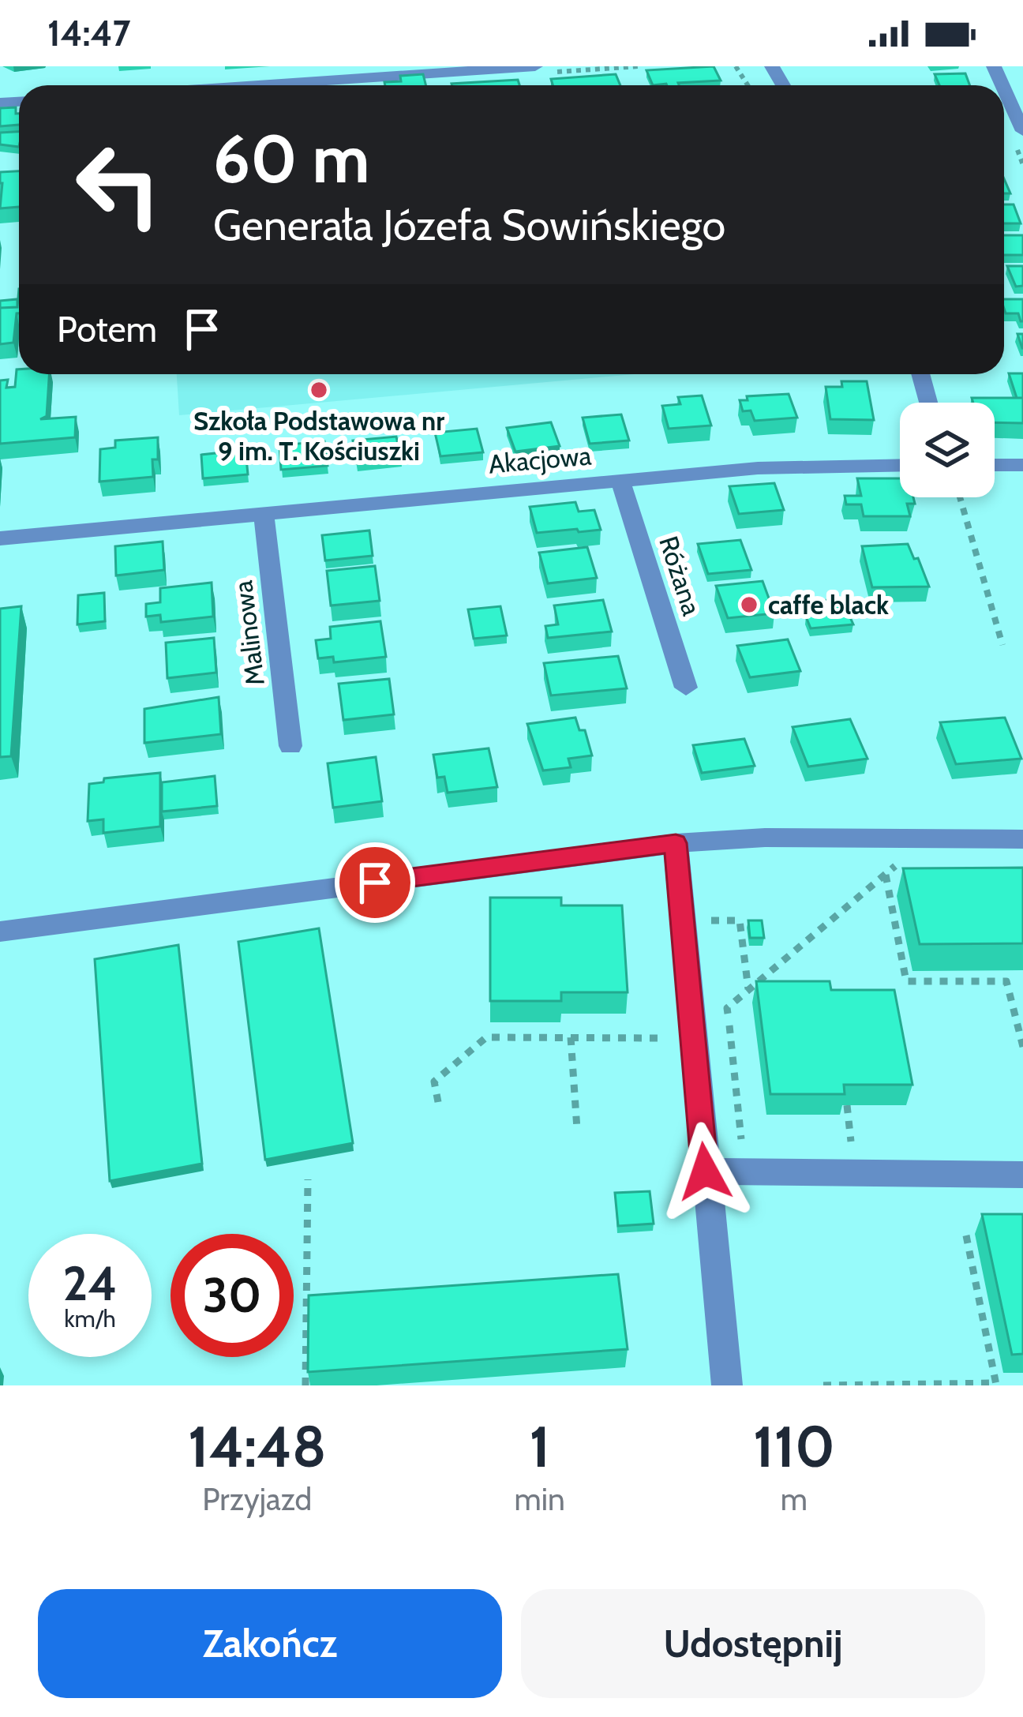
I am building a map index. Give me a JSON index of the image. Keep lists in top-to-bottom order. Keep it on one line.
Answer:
{"streets":{"street":["Akacjowa","Różana","Malinowa"]},"crossings":[["Akacjowa","Różana"],["Akacjowa","Malinowa"]],"places":["Szkoła Podstawowa nr 9 im. T. Kościuszki","caffe black"],"page":{"status":"14:47","turn":["60 m","Generała Józefa Sowińskiego"],"then":"Potem","speed":"24 km/h","limit":"30","eta":["14:48","Przyjazd","1","min","110","m"],"buttons":["Zakończ","Udostępnij"]}}
